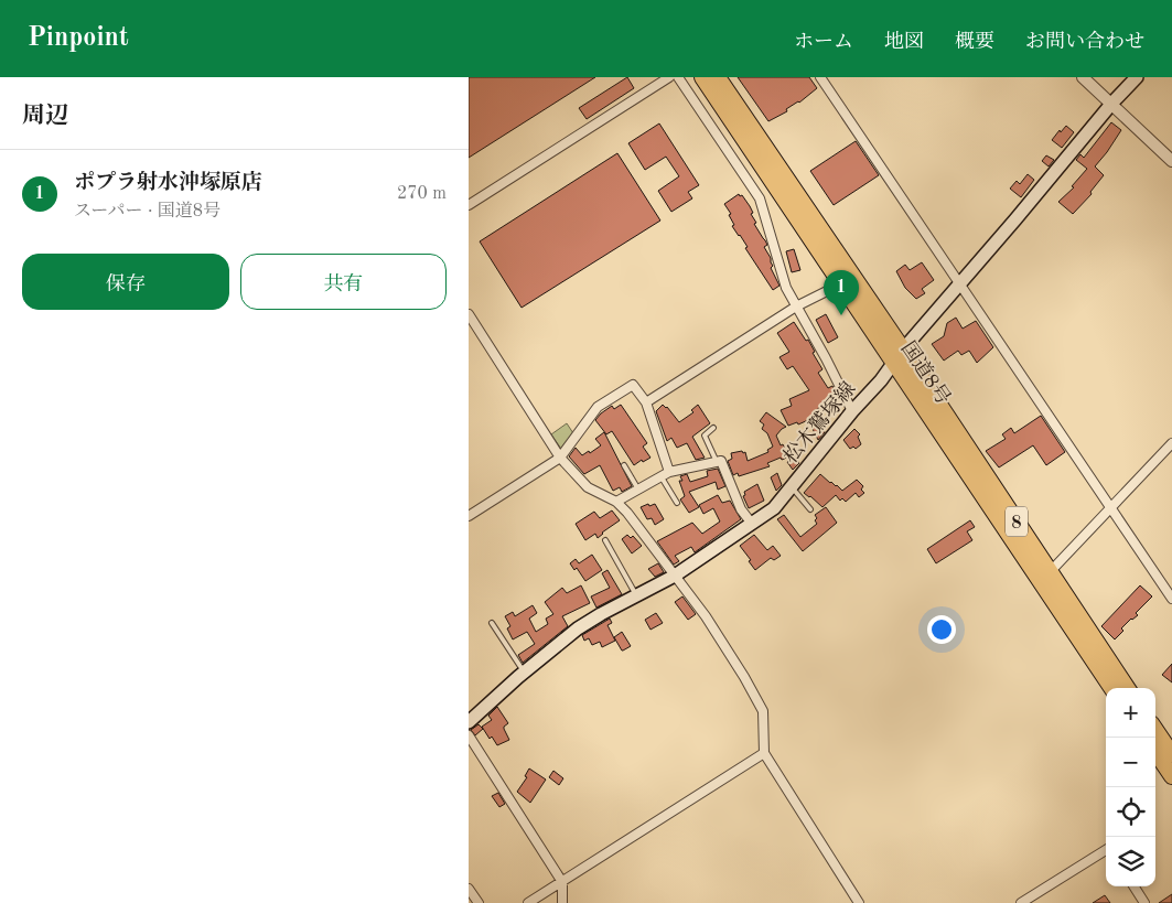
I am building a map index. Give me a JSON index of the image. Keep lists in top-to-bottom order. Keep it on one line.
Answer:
{"streets":{"highway":["国道8号","8"],"main road":["松木鷲塚線"]},"crossings":[["国道8号","松木鷲塚線"]],"page":{"header":"Pinpoint","nav":["ホーム","地図","概要","お問い合わせ"],"heading":"周辺","list":[{"mark":"1","name":"ポプラ射水沖塚原店","note":"スーパー · 国道8号","value":"270 m"}],"buttons":["保存","共有"],"pins":"1","map_buttons":["+","−"]}}
